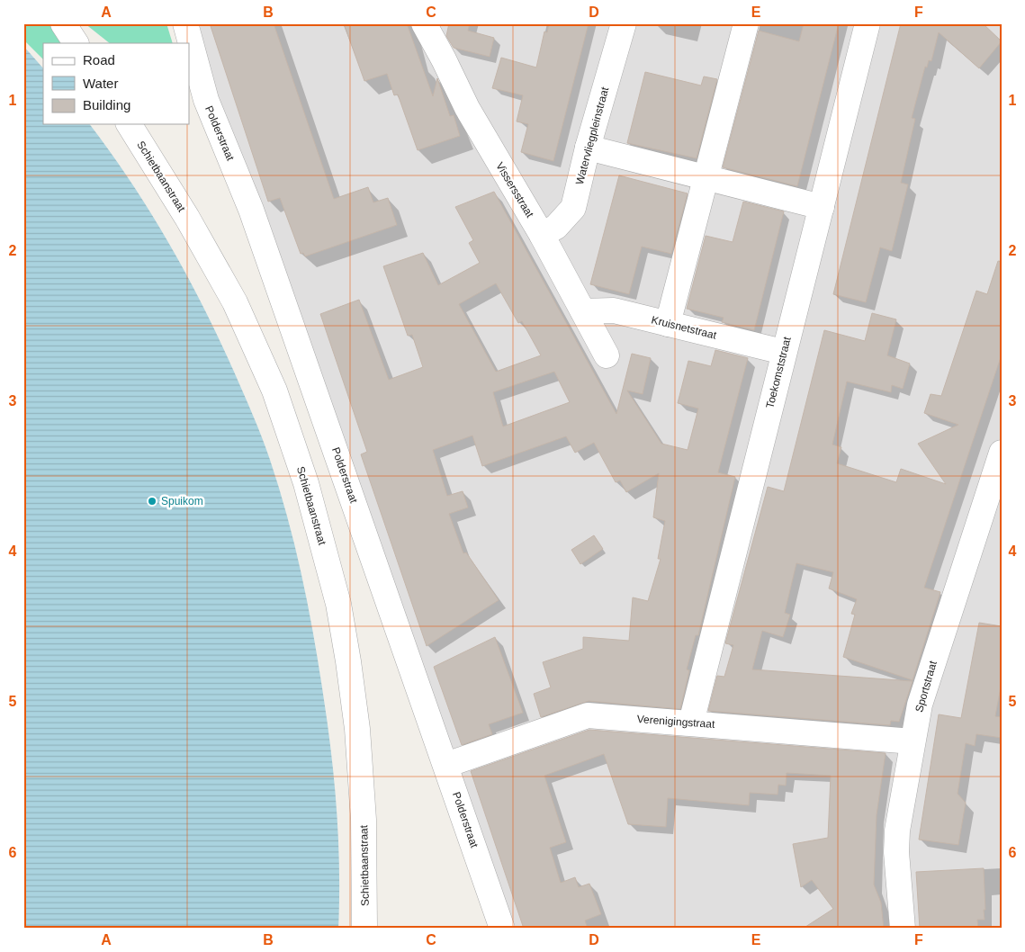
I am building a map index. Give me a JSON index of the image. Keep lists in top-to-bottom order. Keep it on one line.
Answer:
{"streets":{"street":["Polderstraat","Watervliegpleinstraat","Schietbaanstraat","Vissersstraat","Kruisnetstraat","Toekomststraat","Sportstraat","Verenigingstraat"]},"crossings":[["Polderstraat","Verenigingstraat"],["Watervliegpleinstraat","Vissersstraat"],["Vissersstraat","Kruisnetstraat"],["Kruisnetstraat","Toekomststraat"],["Toekomststraat","Verenigingstraat"],["Sportstraat","Verenigingstraat"]],"places":["Spuikom"],"legend":["Road","Water","Building"],"grid":{"columns":["A","B","C","D","E","F"],"rows":["1","2","3","4","5","6"]}}
